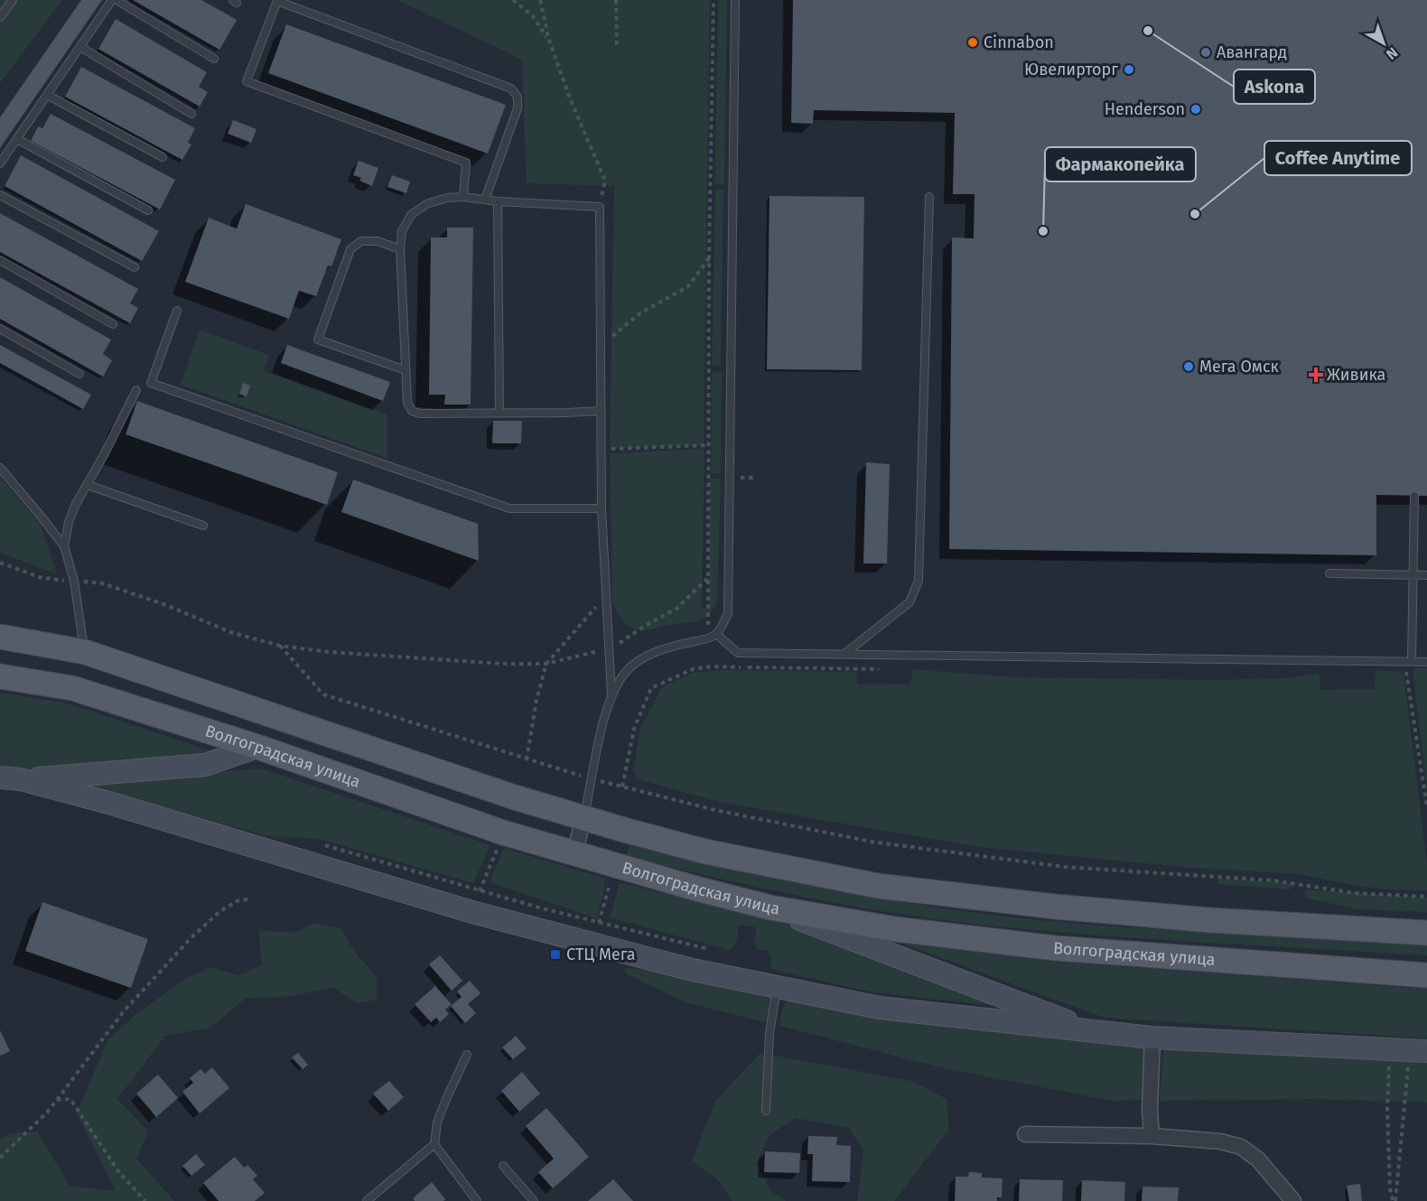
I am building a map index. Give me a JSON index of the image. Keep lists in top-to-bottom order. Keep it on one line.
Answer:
{"streets":{"main road":["Волгоградская улица"]},"places":{"other":["Askona","Cinnabon","Авангард","Ювелирторг","Henderson","Coffee Anytime","Фармакопейка","Мега Омск"],"health":["Живика"],"transit":["СТЦ Мега"]},"north":"bottom right"}
